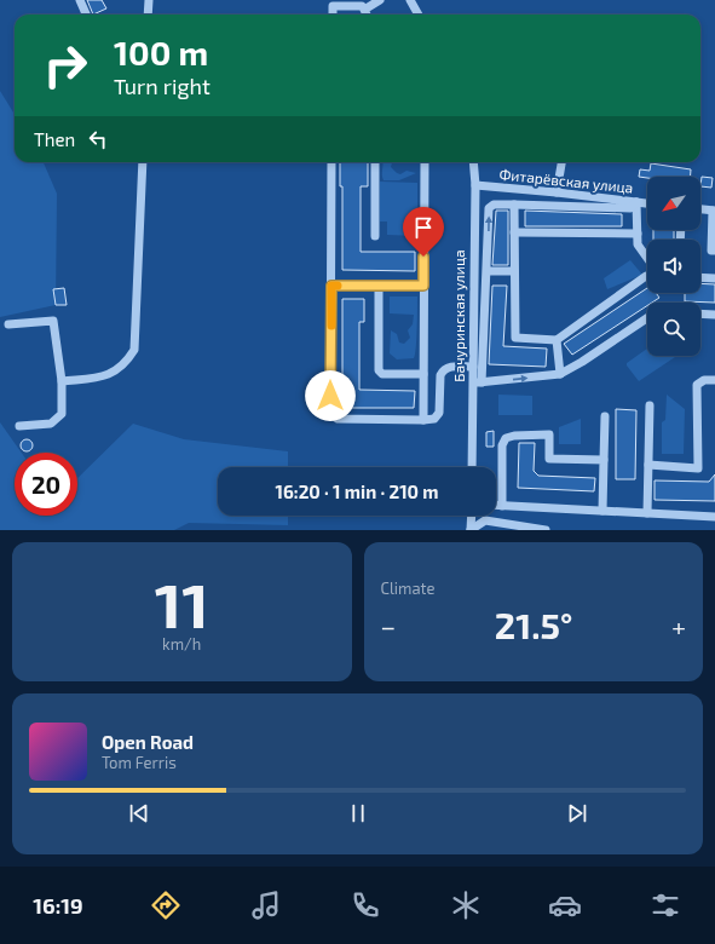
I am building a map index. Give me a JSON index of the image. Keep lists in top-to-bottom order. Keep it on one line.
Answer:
{"streets":{"street":["Фитарёвская улица","Бачуринская улица"]},"crossings":[["Фитарёвская улица","Бачуринская улица"]],"north":"bottom left","page":{"turn":["100 m","Turn right"],"then":"Then","limit":"20","trip":"16:20 · 1 min · 210 m","tile":[["11","km/h"],"Climate"],"heat":["−","21.5°","+"],"song":["Open Road","Tom Ferris"],"tabs":"16:19"}}
